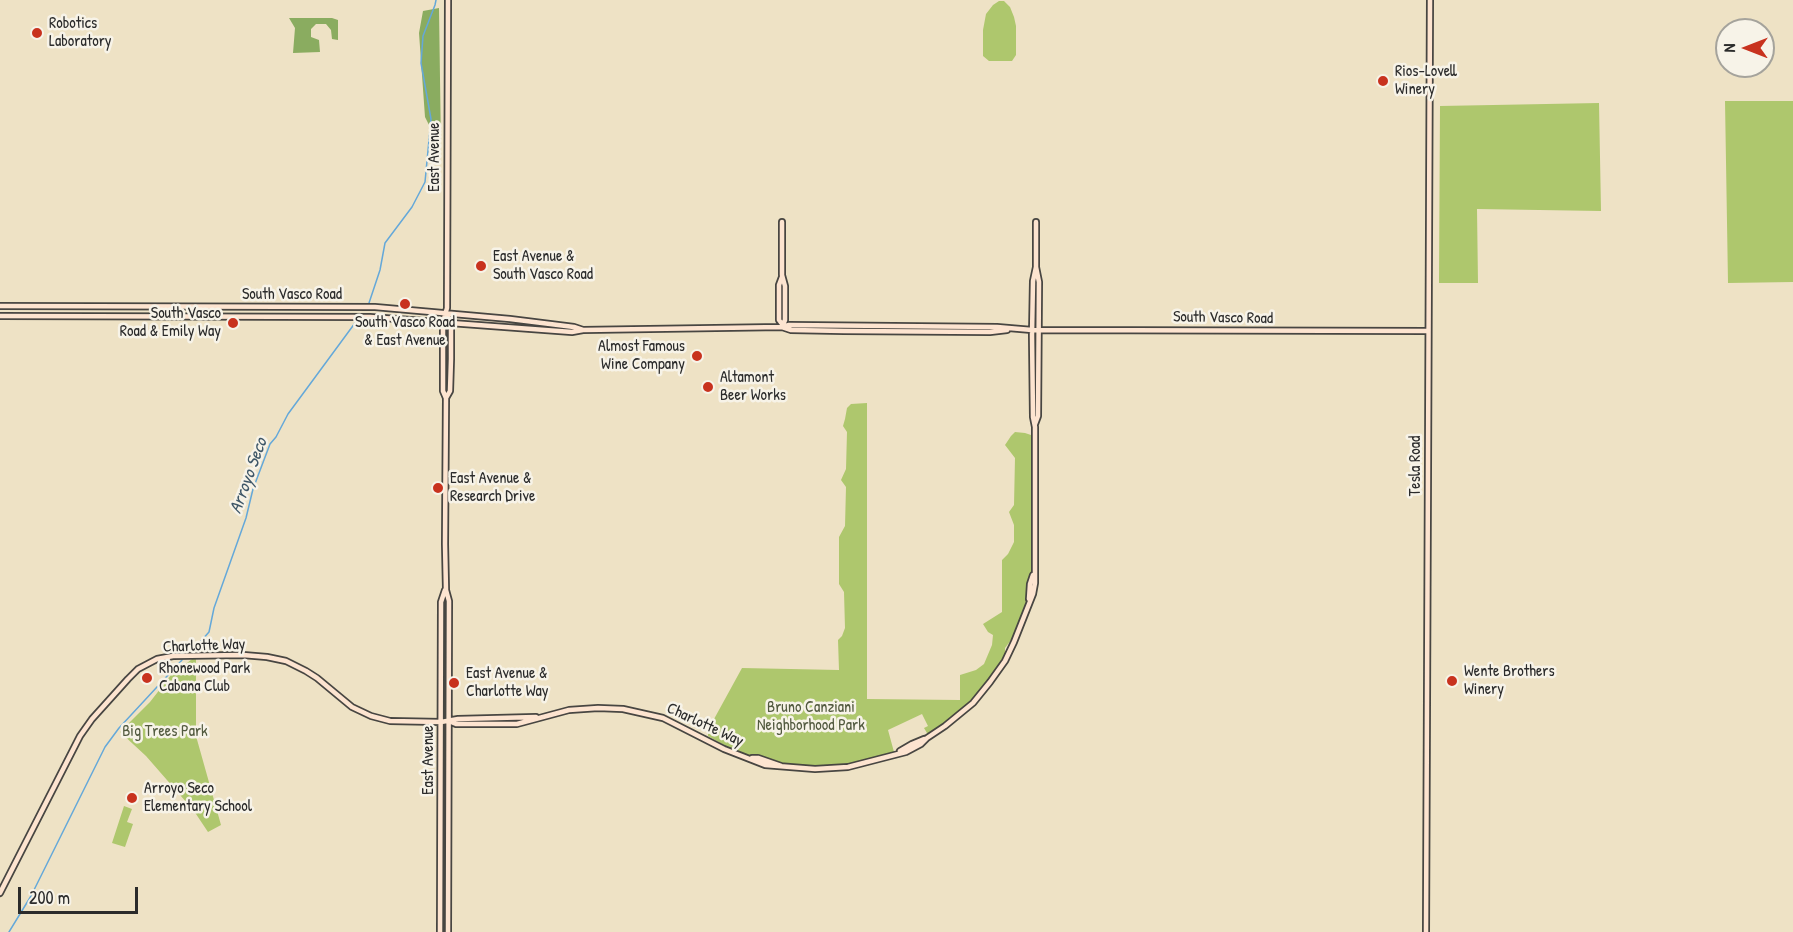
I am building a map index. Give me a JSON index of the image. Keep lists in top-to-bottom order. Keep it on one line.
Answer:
{"streets":{"main road":["East Avenue","South Vasco Road","Tesla Road","Charlotte Way"]},"crossings":[["East Avenue","South Vasco Road"],["East Avenue","Charlotte Way"],["South Vasco Road","Tesla Road"],["South Vasco Road","Charlotte Way"]],"water":["Arroyo Seco"],"parks":["Bruno Canziani Neighborhood Park","Big Trees Park"],"places":["Robotics Laboratory","Rios-Lovell Winery","East Avenue & South Vasco Road","South Vasco Road & East Avenue","South Vasco Road & Emily Way","Almost Famous Wine Company","Altamont Beer Works","East Avenue & Research Drive","Rhonewood Park Cabana Club","Wente Brothers Winery","East Avenue & Charlotte Way","Arroyo Seco Elementary School"],"scale_bar":"200 m","north":"left"}
